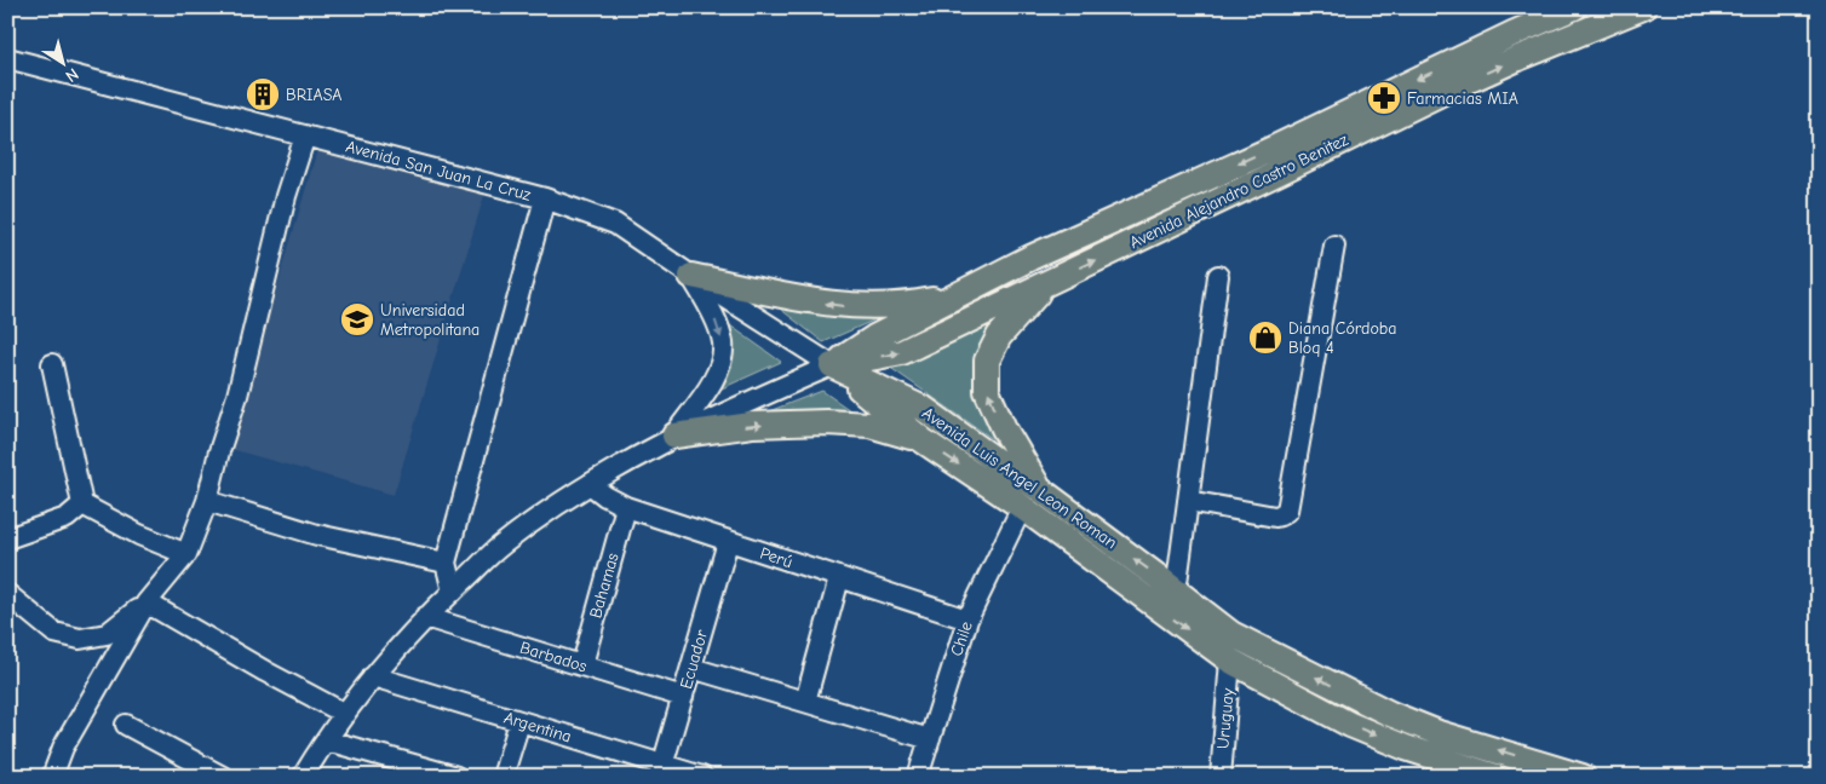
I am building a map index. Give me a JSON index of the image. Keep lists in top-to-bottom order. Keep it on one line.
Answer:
{"streets":{"main road":["Avenida Alejandro Castro Benitez","Avenida Luis Angel Leon Roman"],"street":["Avenida San Juan La Cruz","Perú","Bahamas","Chile","Barbados","Ecuador","Uruguay","Argentina"]},"crossings":[["Avenida San Juan La Cruz","Avenida Alejandro Castro Benitez"],["Avenida San Juan La Cruz","Avenida Luis Angel Leon Roman"],["Avenida Alejandro Castro Benitez","Avenida Luis Angel Leon Roman"],["Avenida Alejandro Castro Benitez","Perú"],["Avenida Alejandro Castro Benitez","Barbados"],["Avenida Alejandro Castro Benitez","Argentina"],["Avenida Luis Angel Leon Roman","Chile"],["Avenida Luis Angel Leon Roman","Uruguay"],["Perú","Bahamas"],["Perú","Chile"],["Perú","Ecuador"],["Bahamas","Barbados"],["Barbados","Ecuador"],["Ecuador","Argentina"]],"places":{"building":["BRIASA"],"pharmacy":["Farmacias MIA"],"school or university":["Universidad Metropolitana"],"shop":["Diana Córdoba Bloq 4"]},"north":"bottom right"}
